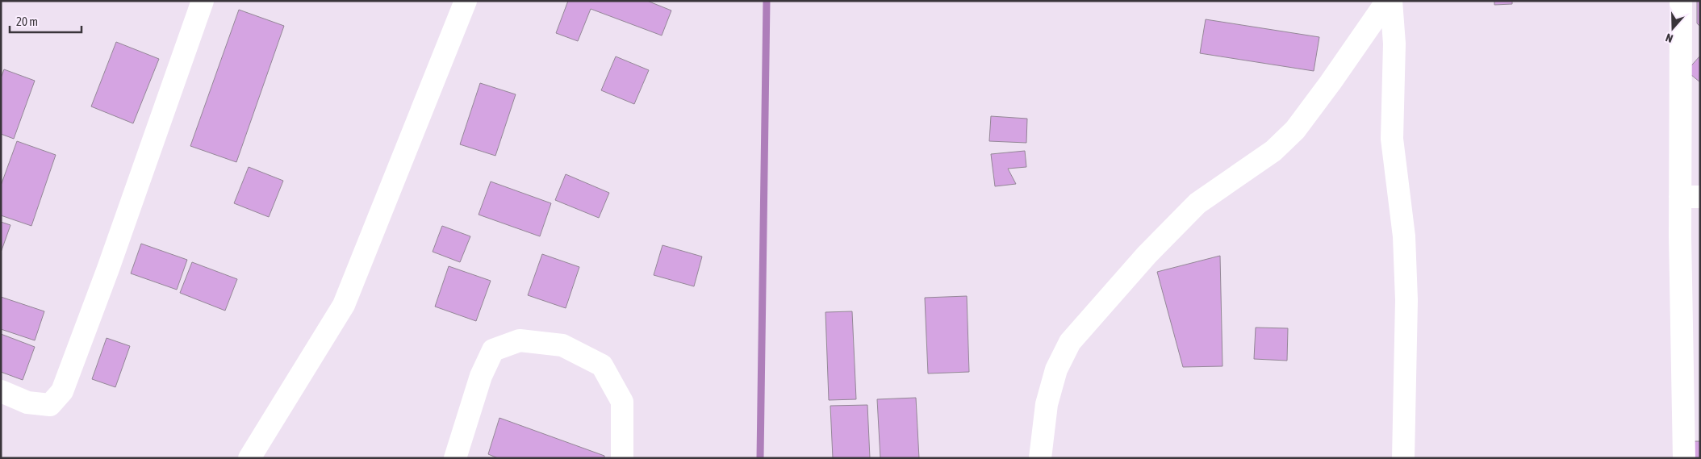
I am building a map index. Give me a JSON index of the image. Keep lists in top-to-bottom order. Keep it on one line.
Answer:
{"scale_bar":"20 m","north":"bottom"}
